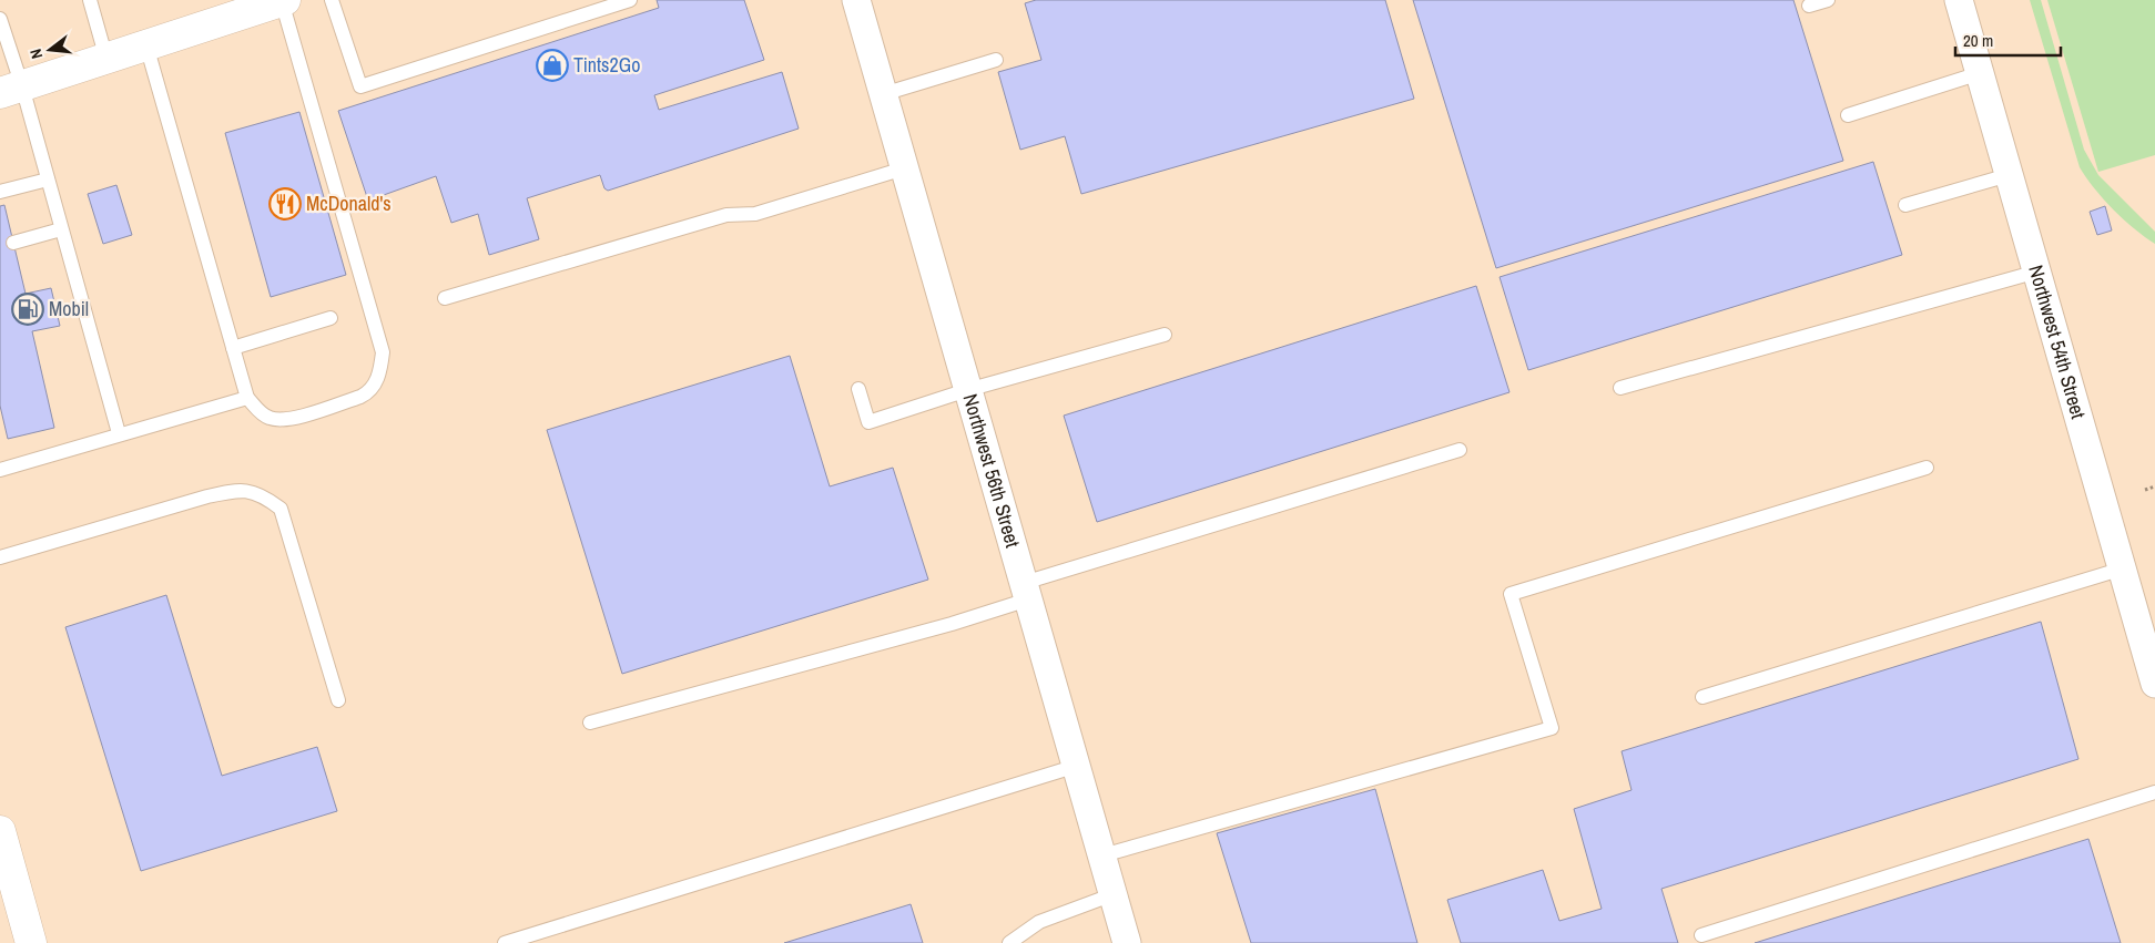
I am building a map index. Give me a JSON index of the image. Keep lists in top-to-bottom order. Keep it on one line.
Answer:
{"streets":{"street":["Northwest 54th Street","Northwest 56th Street"]},"places":{"shop":["Tints2Go"],"restaurant":["McDonald's"],"fuel station":["Mobil"]},"scale_bar":"20 m","north":"left"}
